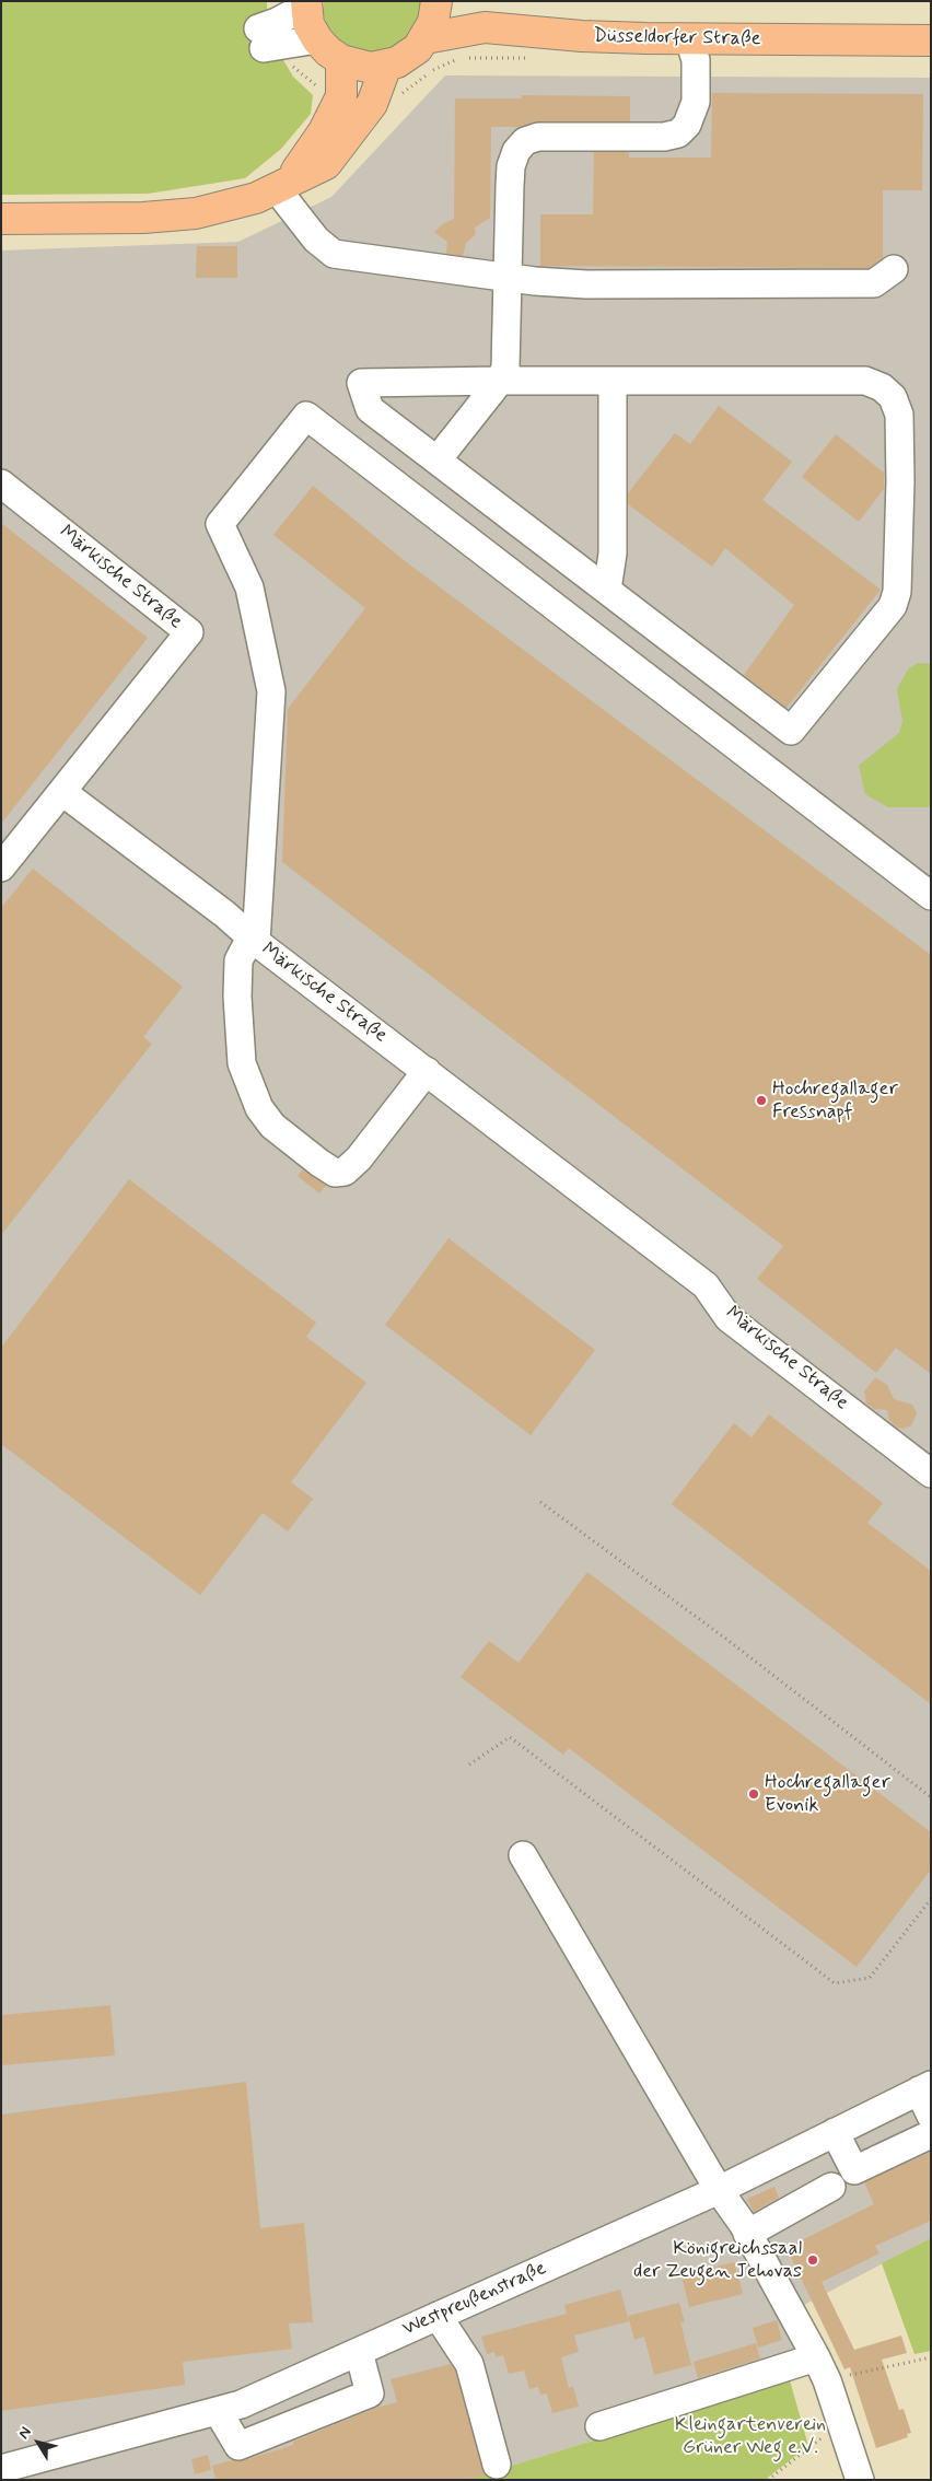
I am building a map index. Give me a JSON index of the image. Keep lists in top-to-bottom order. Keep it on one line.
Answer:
{"streets":{"main road":["Düsseldorfer Straße"],"street":["Märkische Straße","Westpreußenstraße"]},"parks":["Kleingartenverein Grüner Weg e.V."],"places":["Hochregallager Fressnapf","Hochregallager Evonik","Königreichssaal der Zeugen Jehovas"],"north":"top left"}
